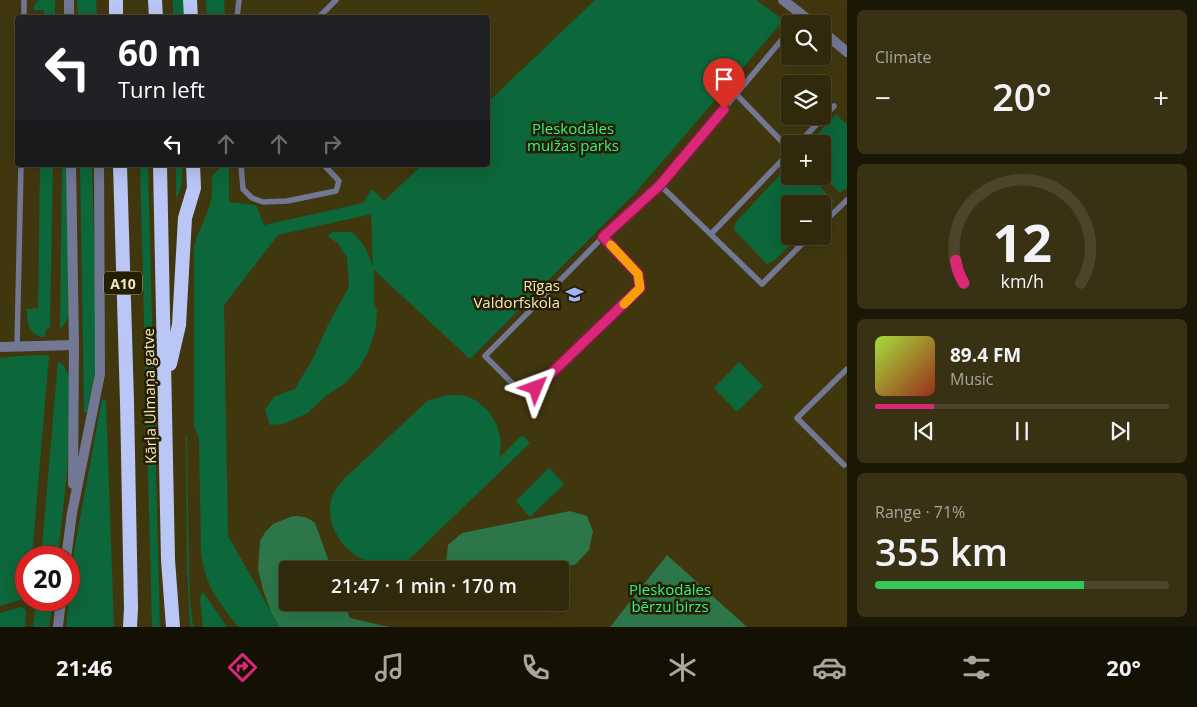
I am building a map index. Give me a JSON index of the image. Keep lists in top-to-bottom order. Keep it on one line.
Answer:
{"streets":{"highway":["A10","Kārļa Ulmaņa gatve"]},"parks":["Pleskodāles muižas parks","Pleskodāles bērzu birzs"],"places":{"school or university":["Rīgas Valdorfskola"]},"page":{"tile":["Climate",["Range · 71%","355 km"]],"map_buttons":["+","−"],"turn":["60 m","Turn left"],"heat":["−","20°","+"],"song":["89.4 FM","Music"],"limit":"20","trip":"21:47 · 1 min · 170 m","tabs":["21:46","20°"],"gauge":["12","km/h"]}}
